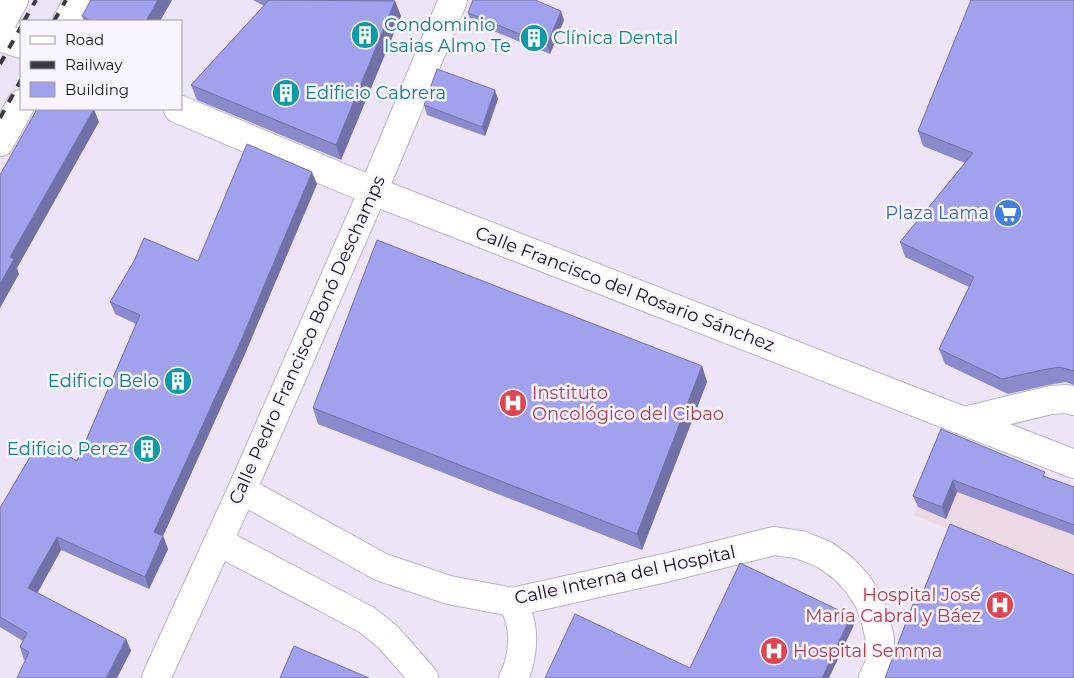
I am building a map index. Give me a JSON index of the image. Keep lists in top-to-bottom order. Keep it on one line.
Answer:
{"streets":{"street":["Calle Francisco del Rosario Sánchez","Calle Pedro Francisco Bonó Deschamps","Calle Interna del Hospital"]},"crossings":[["Calle Francisco del Rosario Sánchez","Calle Pedro Francisco Bonó Deschamps"],["Calle Pedro Francisco Bonó Deschamps","Calle Interna del Hospital"]],"places":{"building":["Condominio Isaias Almo Te","Clínica Dental","Edificio Cabrera","Edificio Belo","Edificio Perez"],"supermarket":["Plaza Lama"],"hospital":["Instituto Oncológico del Cibao","Hospital José María Cabral y Báez","Hospital Semma"]},"legend":["Road","Railway","Building"]}
